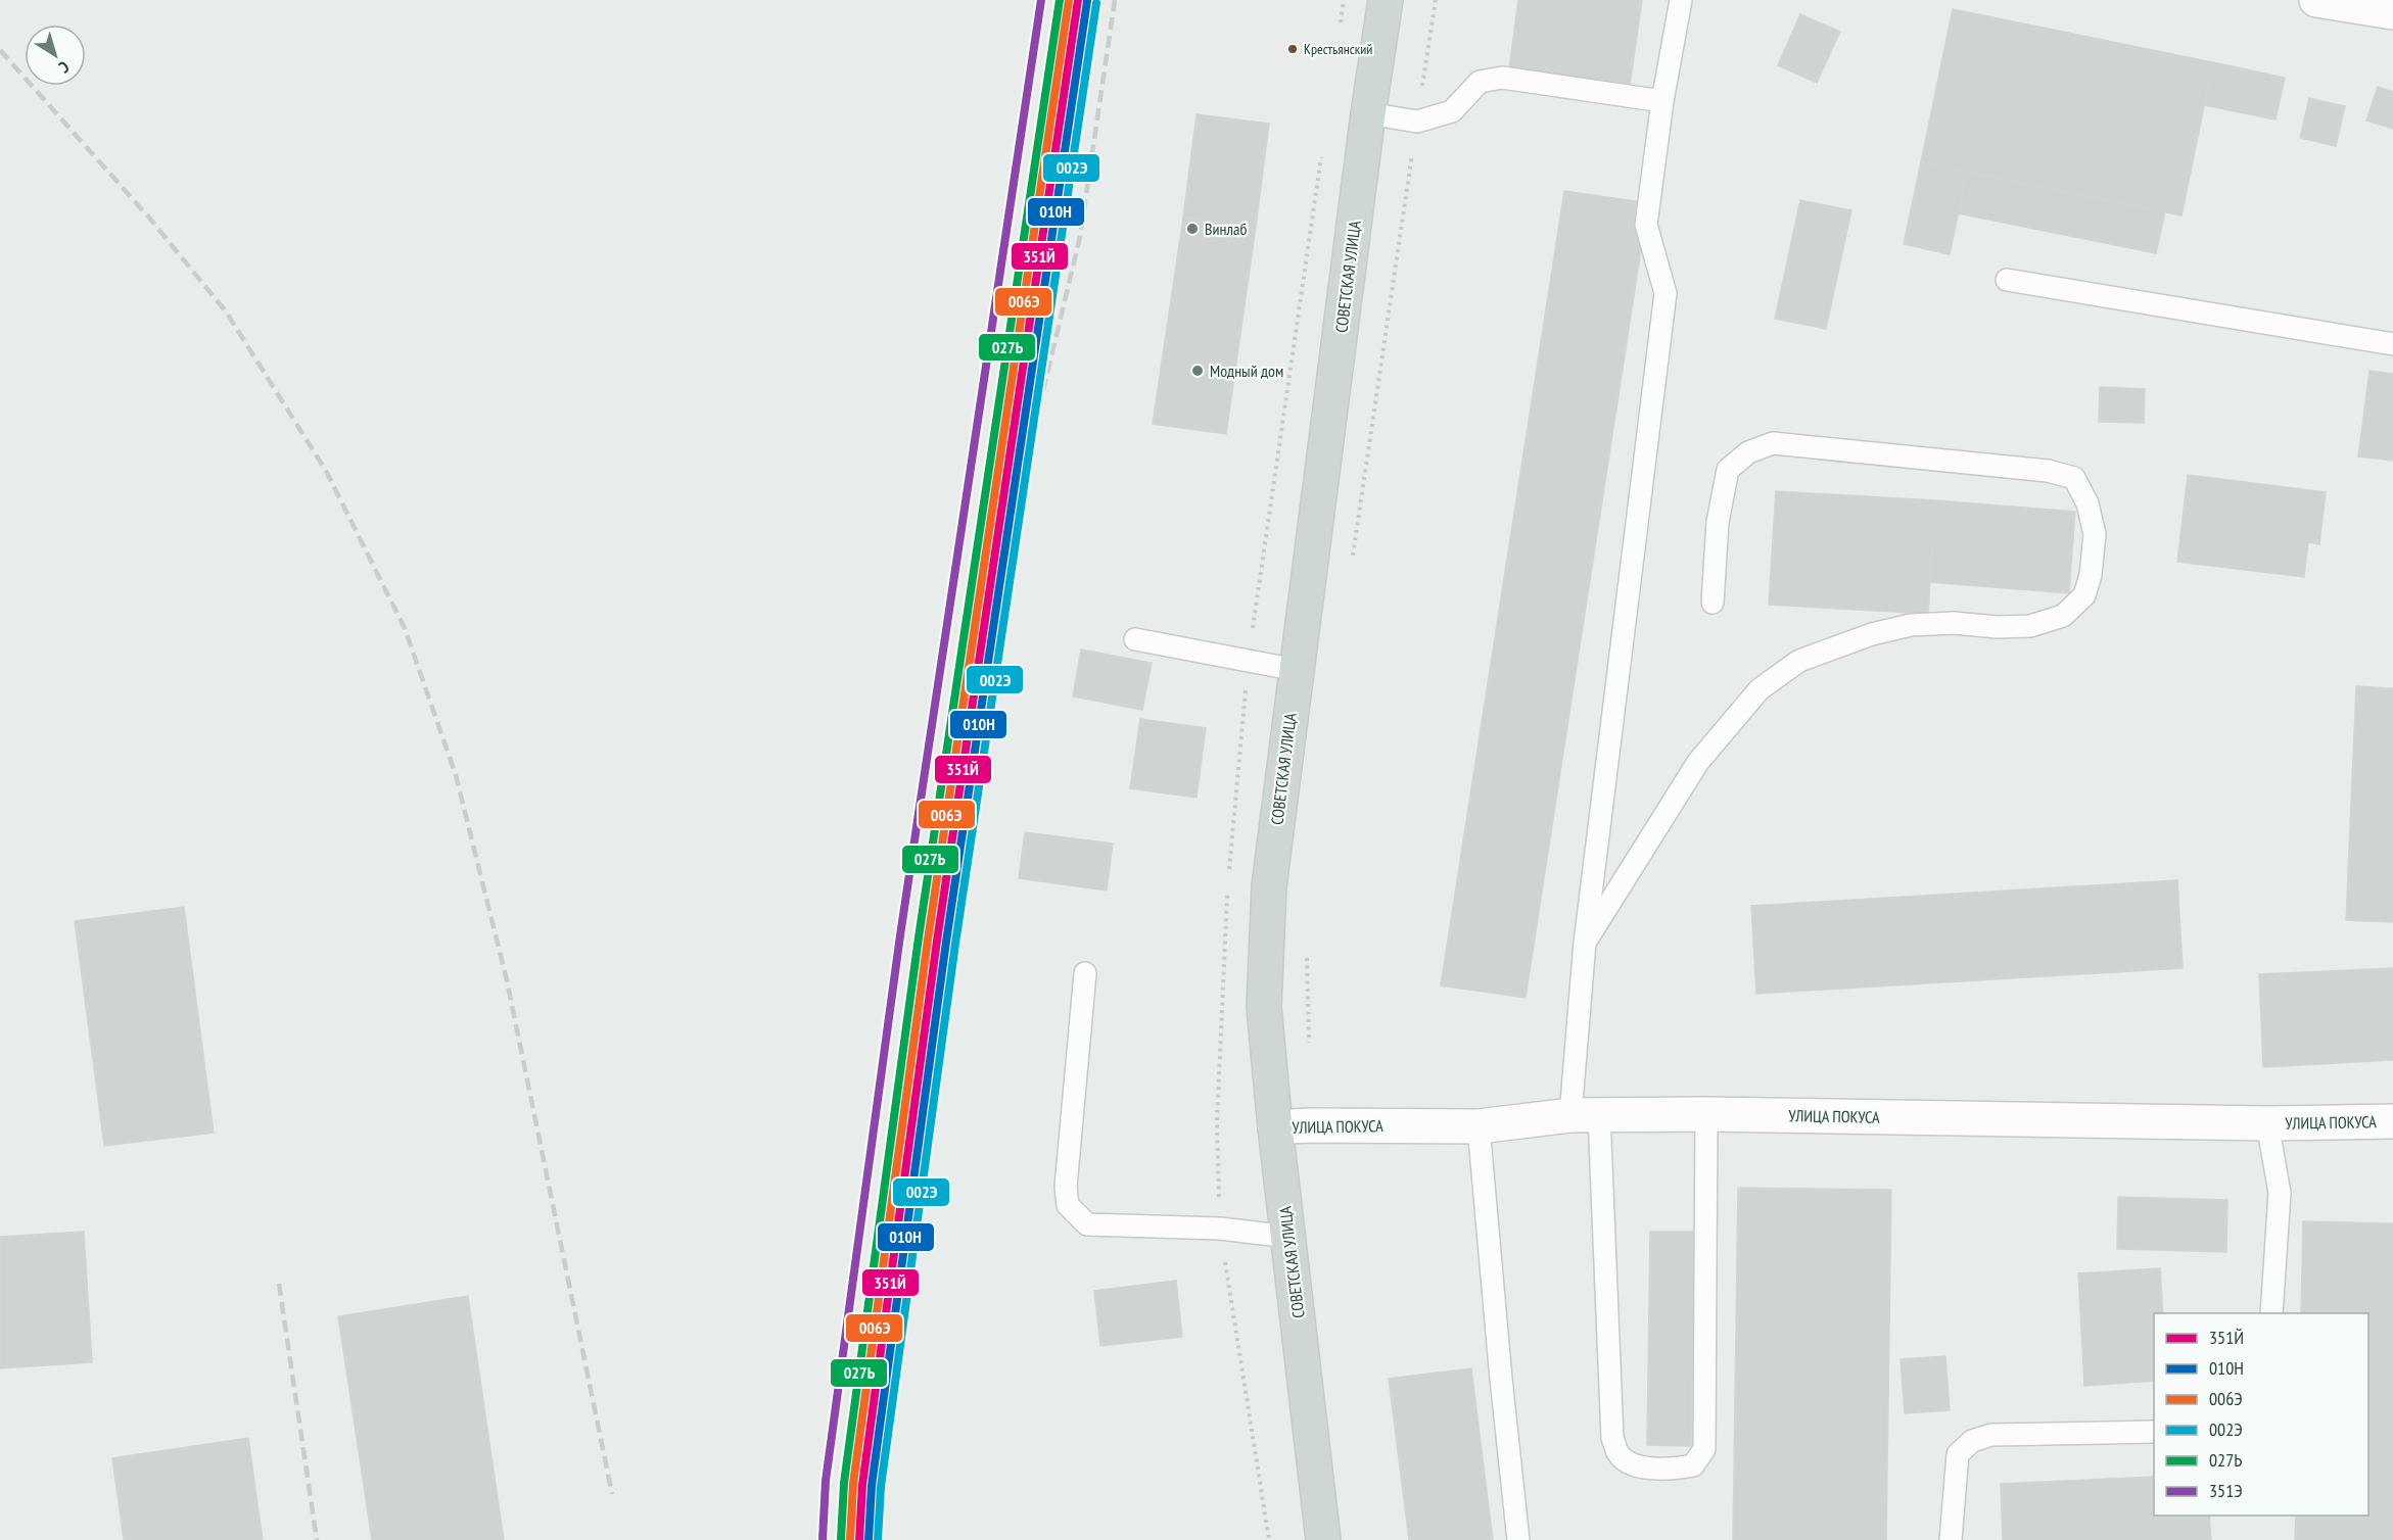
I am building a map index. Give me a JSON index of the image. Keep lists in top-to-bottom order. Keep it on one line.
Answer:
{"streets":{"main road":["СОВЕТСКАЯ УЛИЦА"],"street":["УЛИЦА ПОКУСА"]},"crossings":[["СОВЕТСКАЯ УЛИЦА","УЛИЦА ПОКУСА"]],"places":["Крестьянский","Винлаб","Модный дом"],"lines":["transit line 351Й","transit line 006Э","transit line 027Ь","transit line 351Э","transit line 010Н","transit line 002Э"],"legend":["351Й","010Н","006Э","002Э","027Ь","351Э"],"north":"bottom right"}
